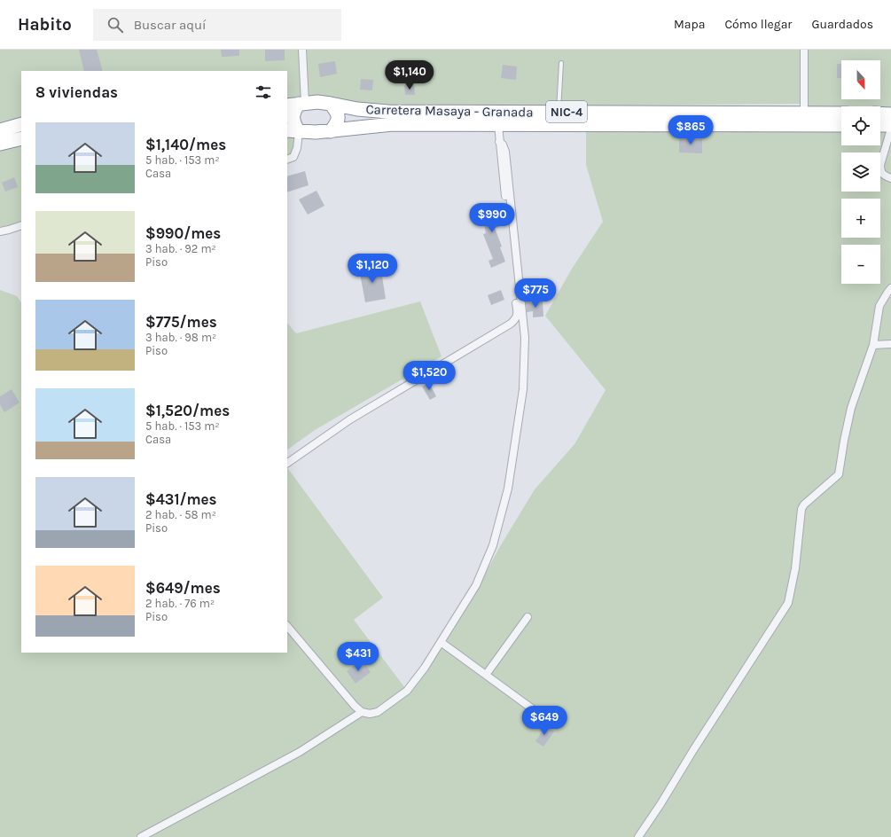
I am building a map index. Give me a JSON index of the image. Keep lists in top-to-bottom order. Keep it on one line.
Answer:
{"streets":{"highway":["Carretera Masaya - Granada","NIC-4"]},"north":"bottom","page":{"header":"Habito","search":"Buscar aquí","nav":["Mapa","Cómo llegar","Guardados"],"map_buttons":["+","−"],"price":["$1,140","$865","$990","$1,120","$775","$1,520","$431","$649"],"heading":"8 viviendas","list":[{"name":"$1,140/mes","note":"5 hab. · 153 m² · Casa"},{"name":"$990/mes","note":"3 hab. · 92 m² · Piso"},{"name":"$775/mes","note":"3 hab. · 98 m² · Piso"},{"name":"$1,520/mes","note":"5 hab. · 153 m² · Casa"},{"name":"$431/mes","note":"2 hab. · 58 m² · Piso"},{"name":"$649/mes","note":"2 hab. · 76 m² · Piso"}]}}
